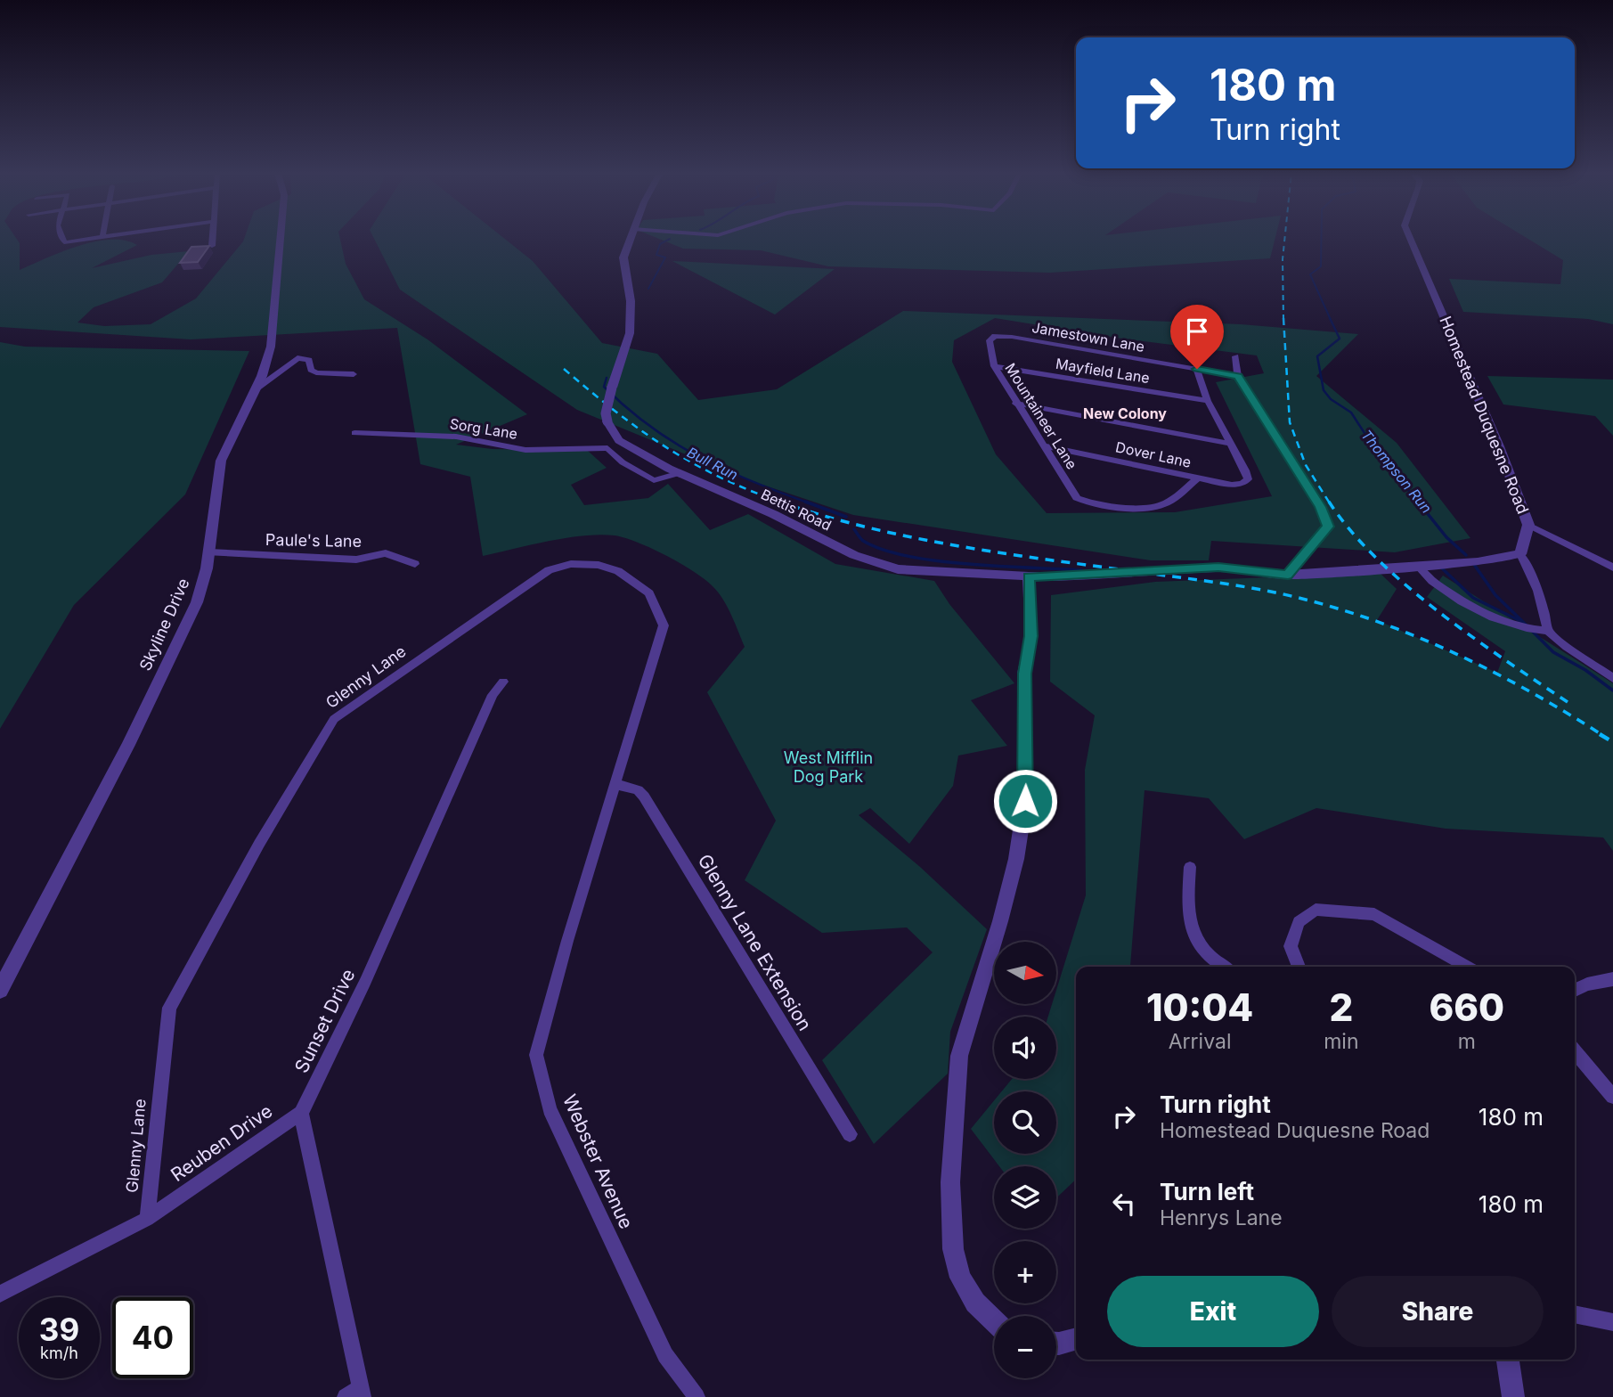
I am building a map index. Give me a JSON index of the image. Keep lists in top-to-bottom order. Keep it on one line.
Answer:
{"streets":{"street":["Jamestown Lane","Mayfield Lane","Homestead Duquesne Road","Mountaineer Lane","Sorg Lane","Dover Lane","Bettis Road","Paule's Lane","Skyline Drive","Glenny Lane","Glenny Lane Extension","Sunset Drive","Reuben Drive","Webster Avenue"]},"crossings":[["Jamestown Lane","Mountaineer Lane"],["Mayfield Lane","Mountaineer Lane"],["Mountaineer Lane","Dover Lane"],["Sorg Lane","Bettis Road"],["Paule's Lane","Skyline Drive"],["Glenny Lane","Glenny Lane Extension"],["Glenny Lane","Reuben Drive"],["Glenny Lane","Webster Avenue"],["Glenny Lane Extension","Webster Avenue"],["Sunset Drive","Reuben Drive"]],"districts":["New Colony"],"water":["Bull Run","Thompson Run"],"parks":["West Mifflin Dog Park"],"north":"right","page":{"turn":["180 m","Turn right"],"map_buttons":["+","−"],"eta":["10:04","Arrival","2","min","660","m"],"list":[{"name":"Turn right","note":"Homestead Duquesne Road","value":"180 m"},{"name":"Turn left","note":"Henrys Lane","value":"180 m"}],"buttons":["Exit","Share"],"speed":"39 km/h","limit":"40"}}
